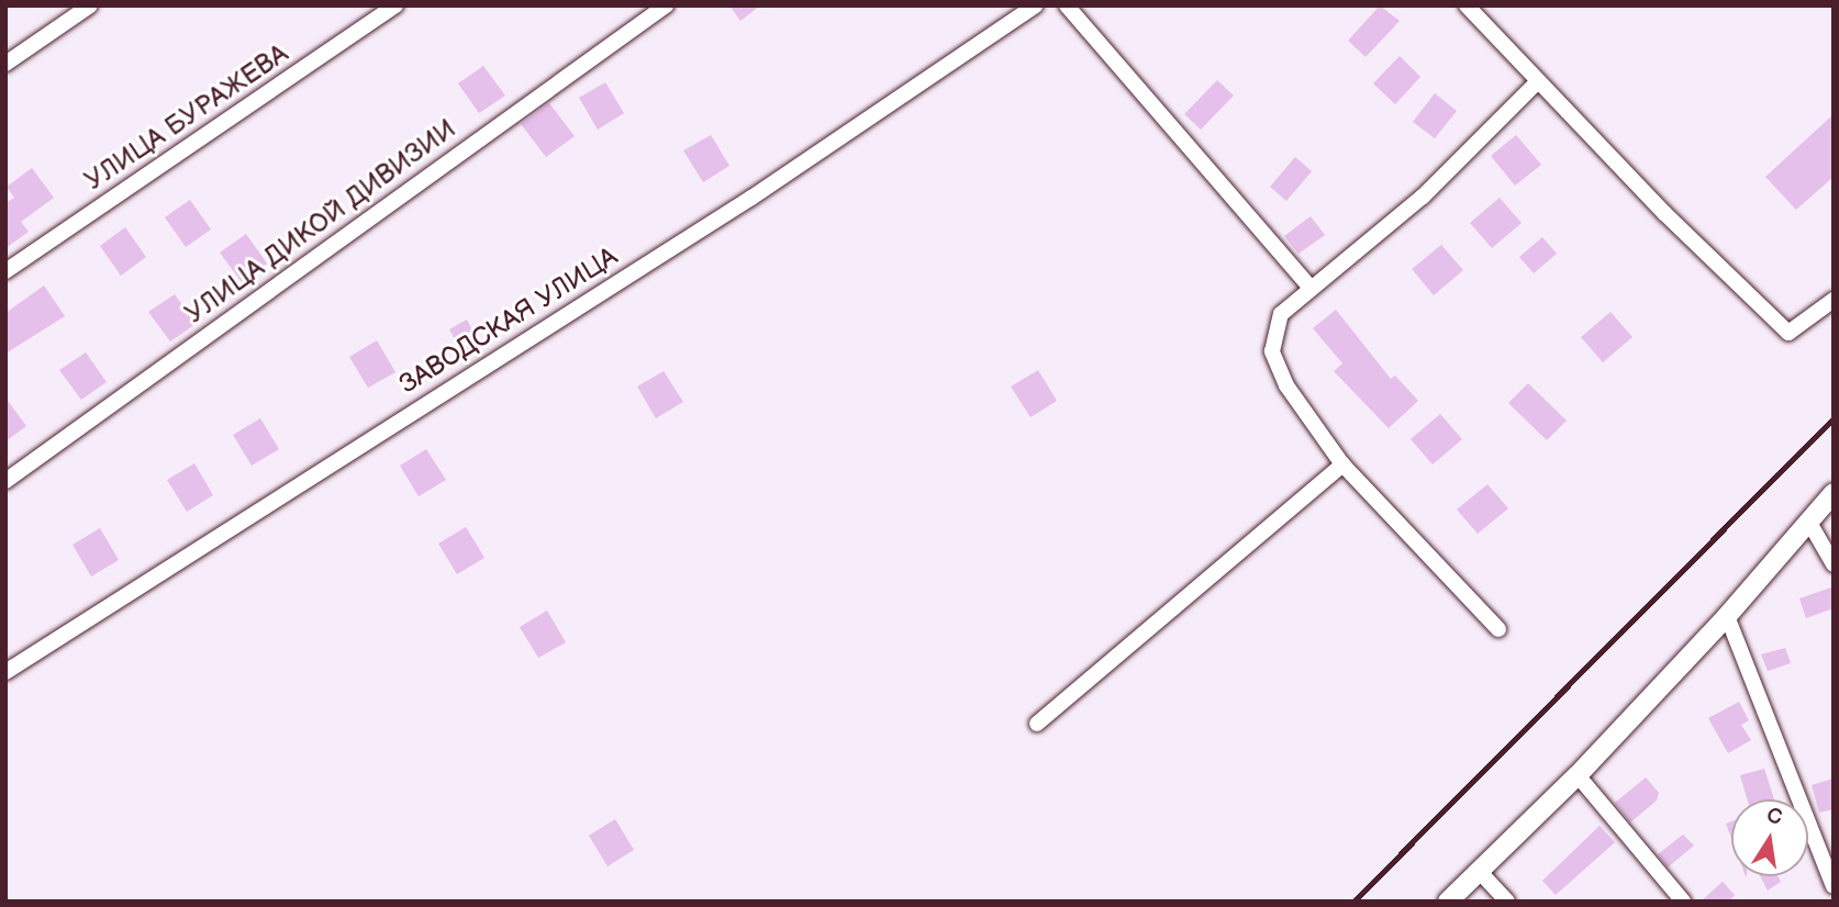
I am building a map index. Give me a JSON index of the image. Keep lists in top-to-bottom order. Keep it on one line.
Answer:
{"streets":{"street":["УЛИЦА БУРАЖЕВА","УЛИЦА ДИКОЙ ДИВИЗИИ","ЗАВОДСКАЯ УЛИЦА"]},"north":"top"}
